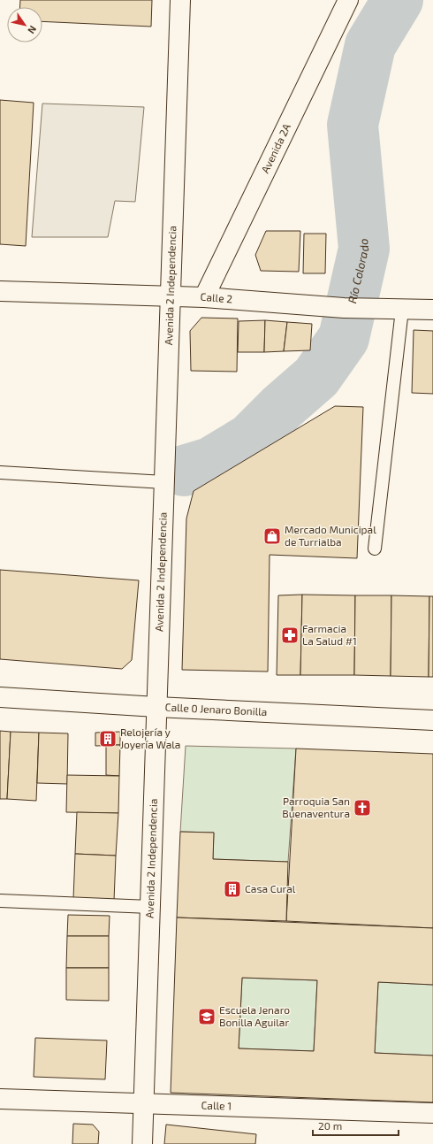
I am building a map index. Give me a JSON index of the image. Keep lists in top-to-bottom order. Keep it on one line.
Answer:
{"streets":{"street":["Avenida 2A","Avenida 2 Independencia","Calle 2","Calle 0 Jenaro Bonilla","Calle 1"]},"crossings":[["Avenida 2A","Calle 2"],["Avenida 2 Independencia","Calle 2"],["Avenida 2 Independencia","Calle 0 Jenaro Bonilla"],["Avenida 2 Independencia","Calle 1"]],"water":["Río Colorado"],"places":{"shop":["Mercado Municipal de Turrialba"],"pharmacy":["Farmacia La Salud #1"],"building":["Relojería y Joyería Wala","Casa Cural"],"church":["Parroquia San Buenaventura"],"school or university":["Escuela Jenaro Bonilla Aguilar"]},"scale_bar":"20 m","north":"bottom right"}
